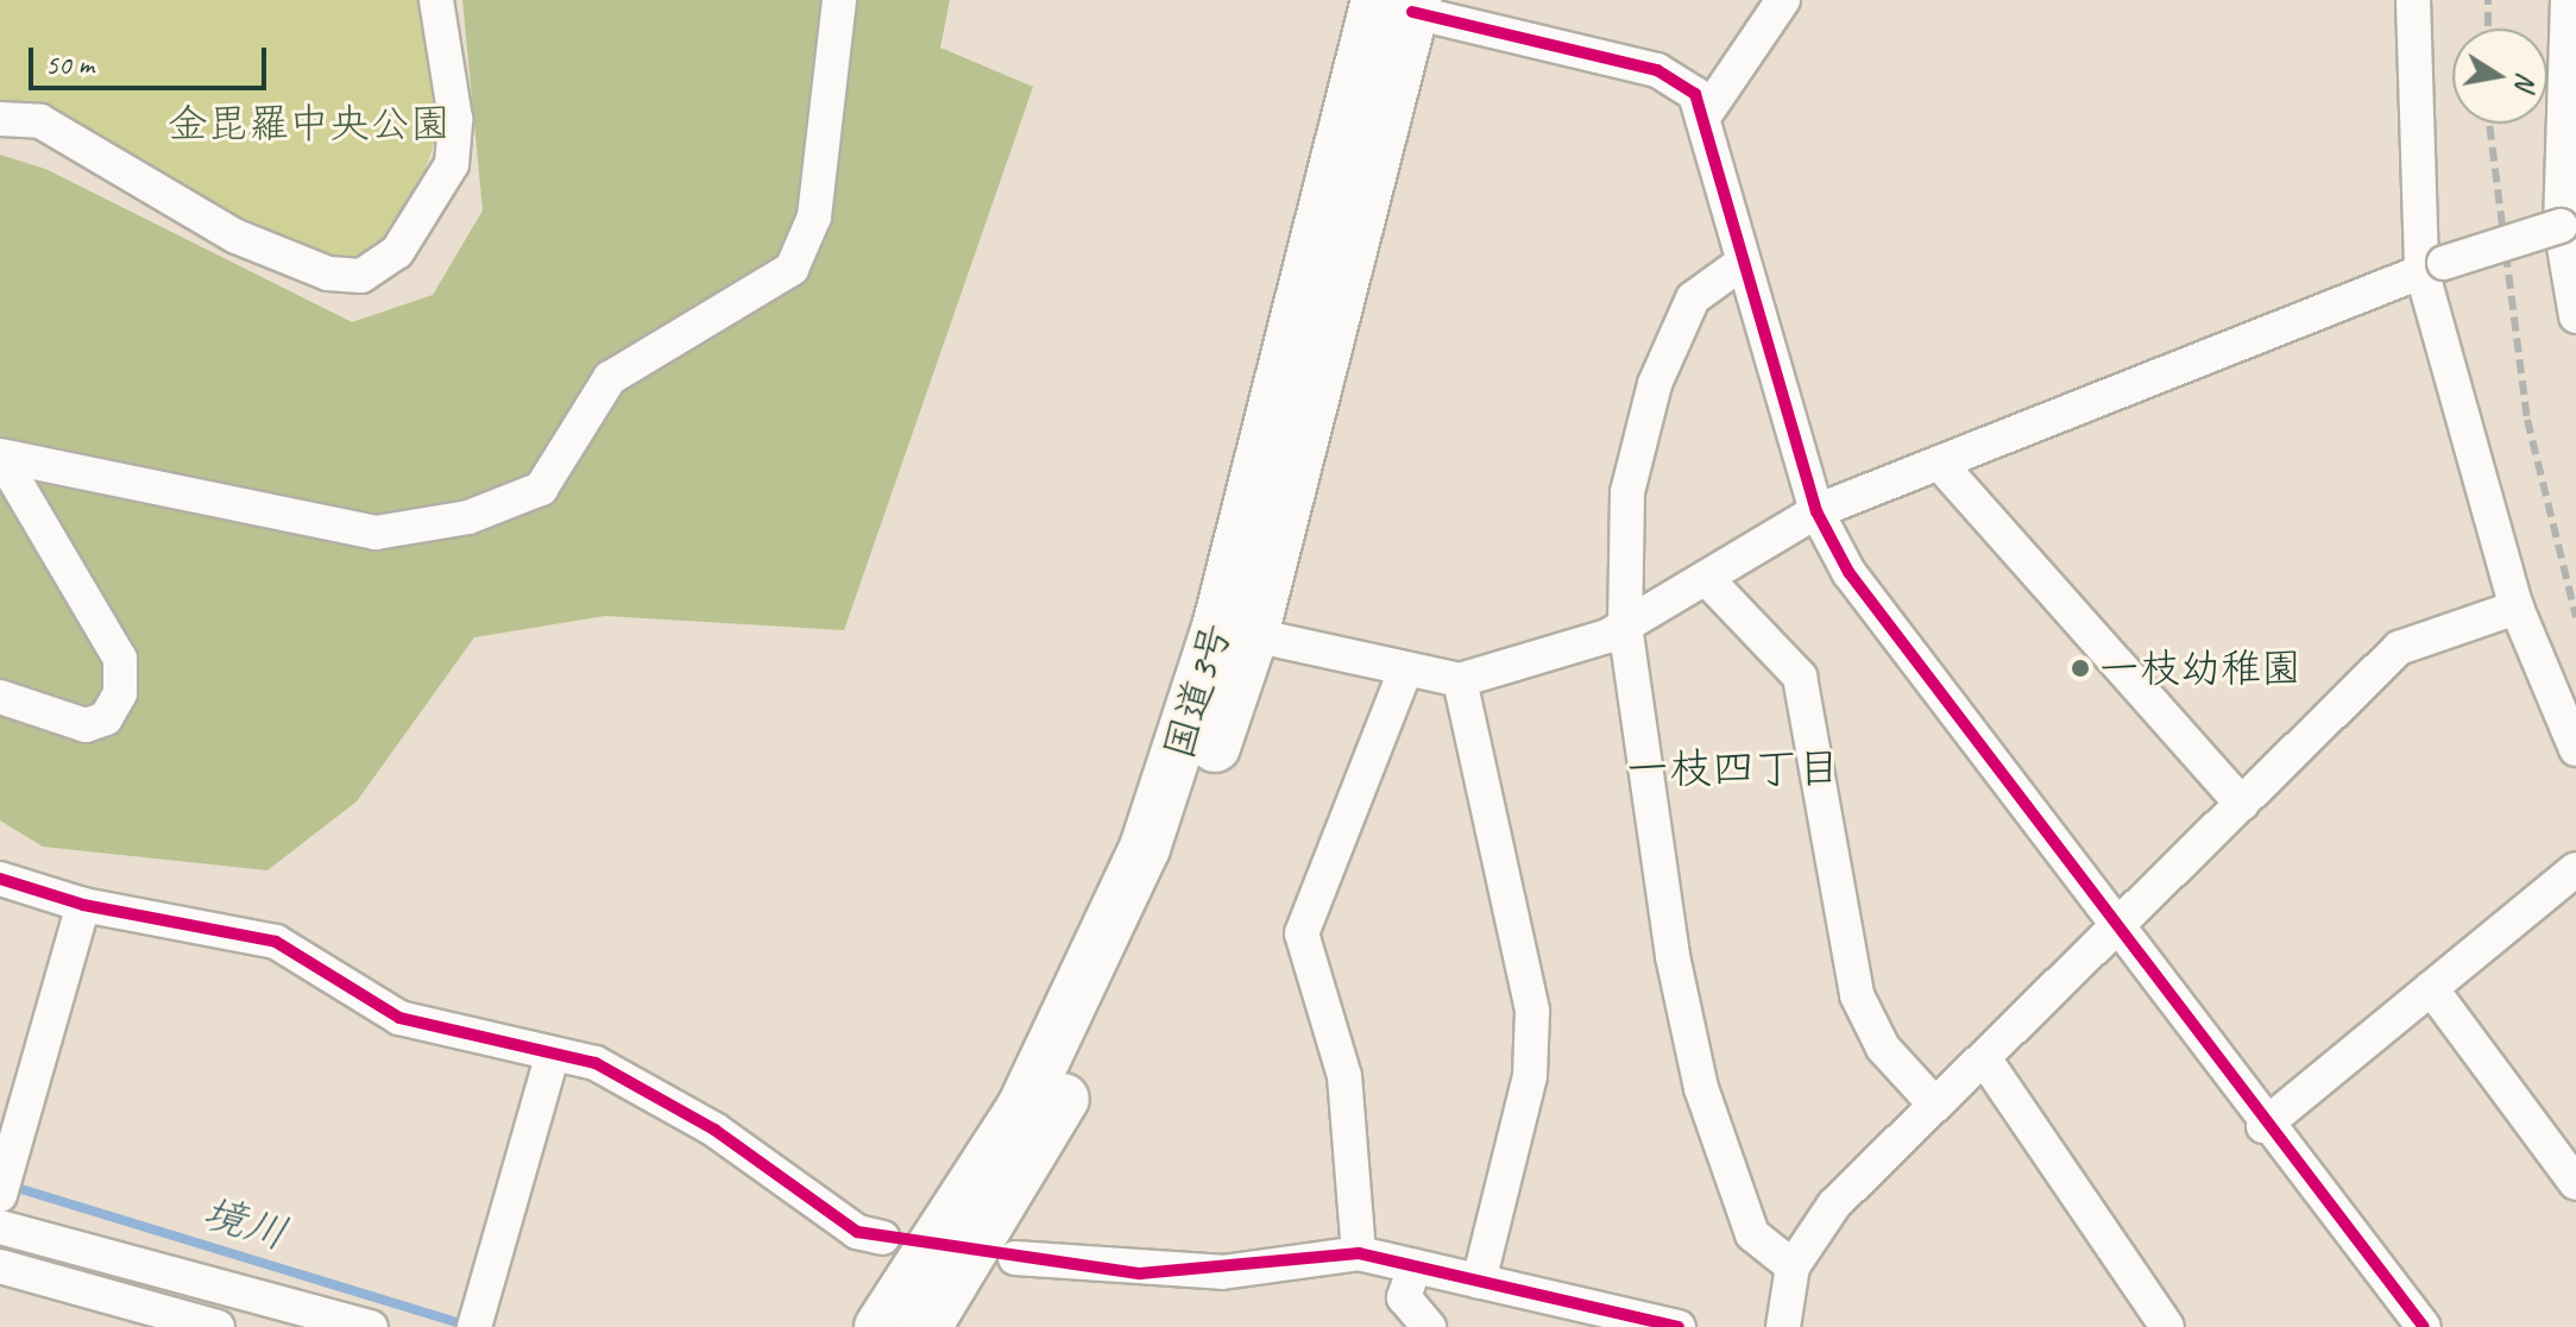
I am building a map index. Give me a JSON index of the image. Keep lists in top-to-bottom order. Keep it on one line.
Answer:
{"streets":{"highway":["国道3号"]},"districts":["一枝四丁目"],"water":["境川"],"parks":["金毘羅中央公園"],"places":["一枝幼稚園"],"scale_bar":"50 m","north":"right"}
